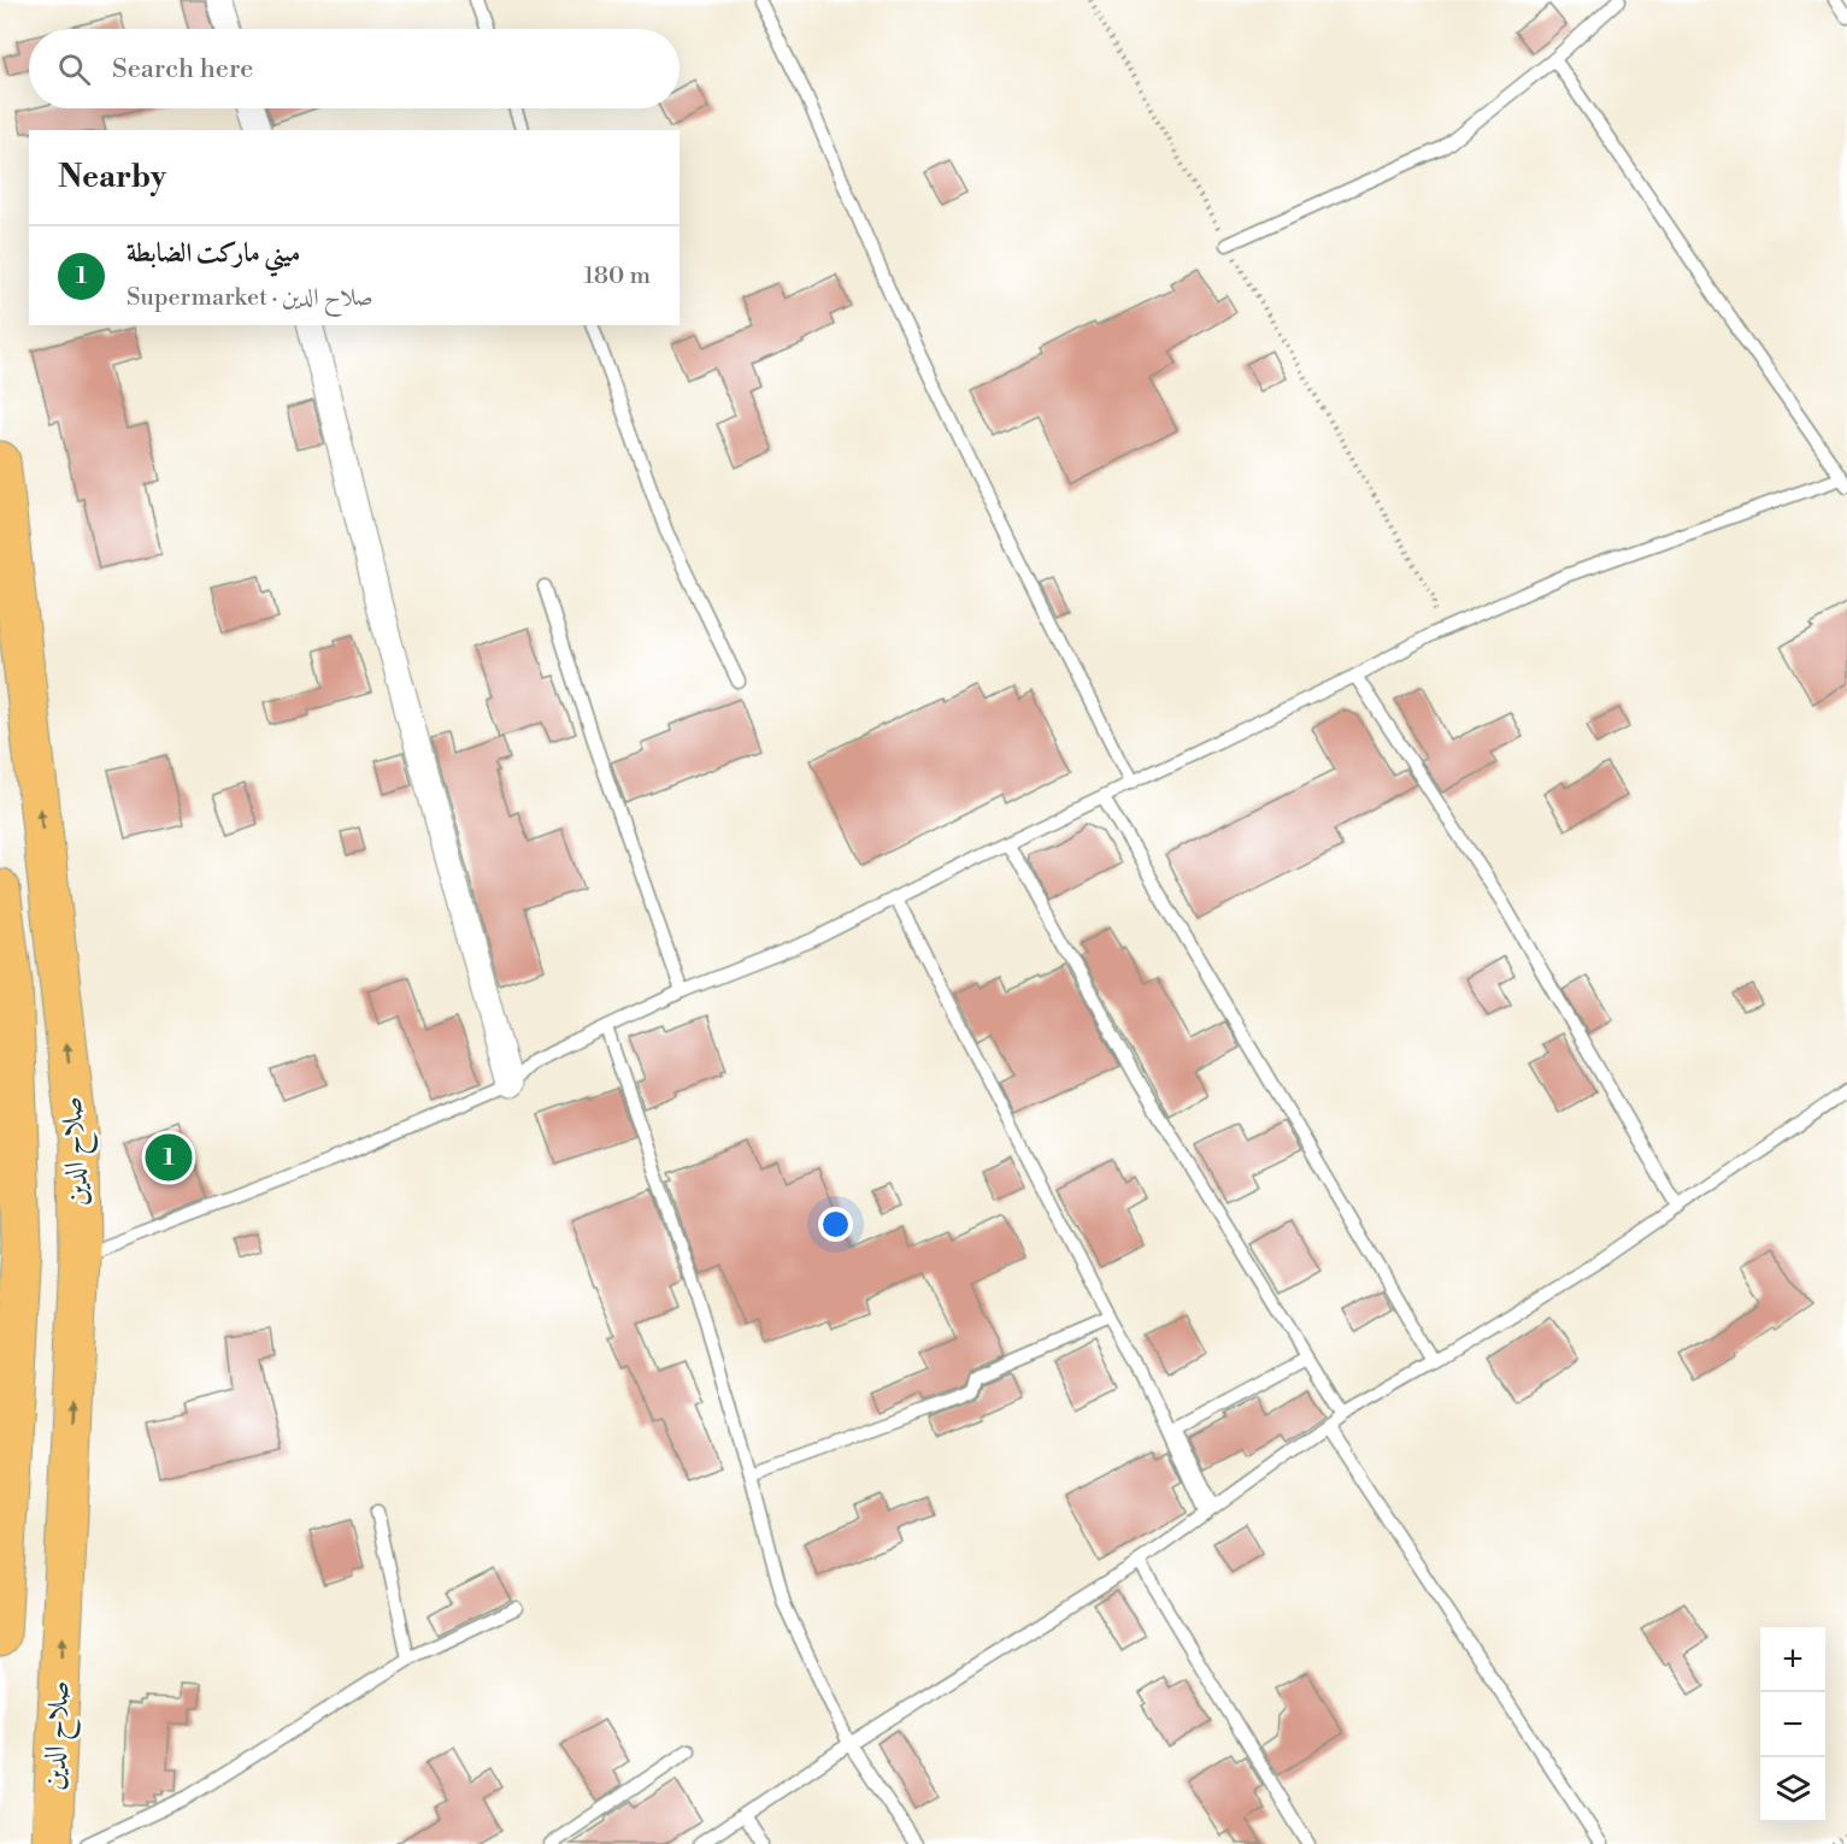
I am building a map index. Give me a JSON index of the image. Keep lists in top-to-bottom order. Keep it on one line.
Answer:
{"streets":{"highway":["صلاح الدين"]},"page":{"search":"Search here","heading":"Nearby","list":[{"mark":"1","name":"ميني ماركت الضابطة","note":"Supermarket · صلاح الدين","value":"180 m"}],"pins":"1","map_buttons":["+","−"]}}
